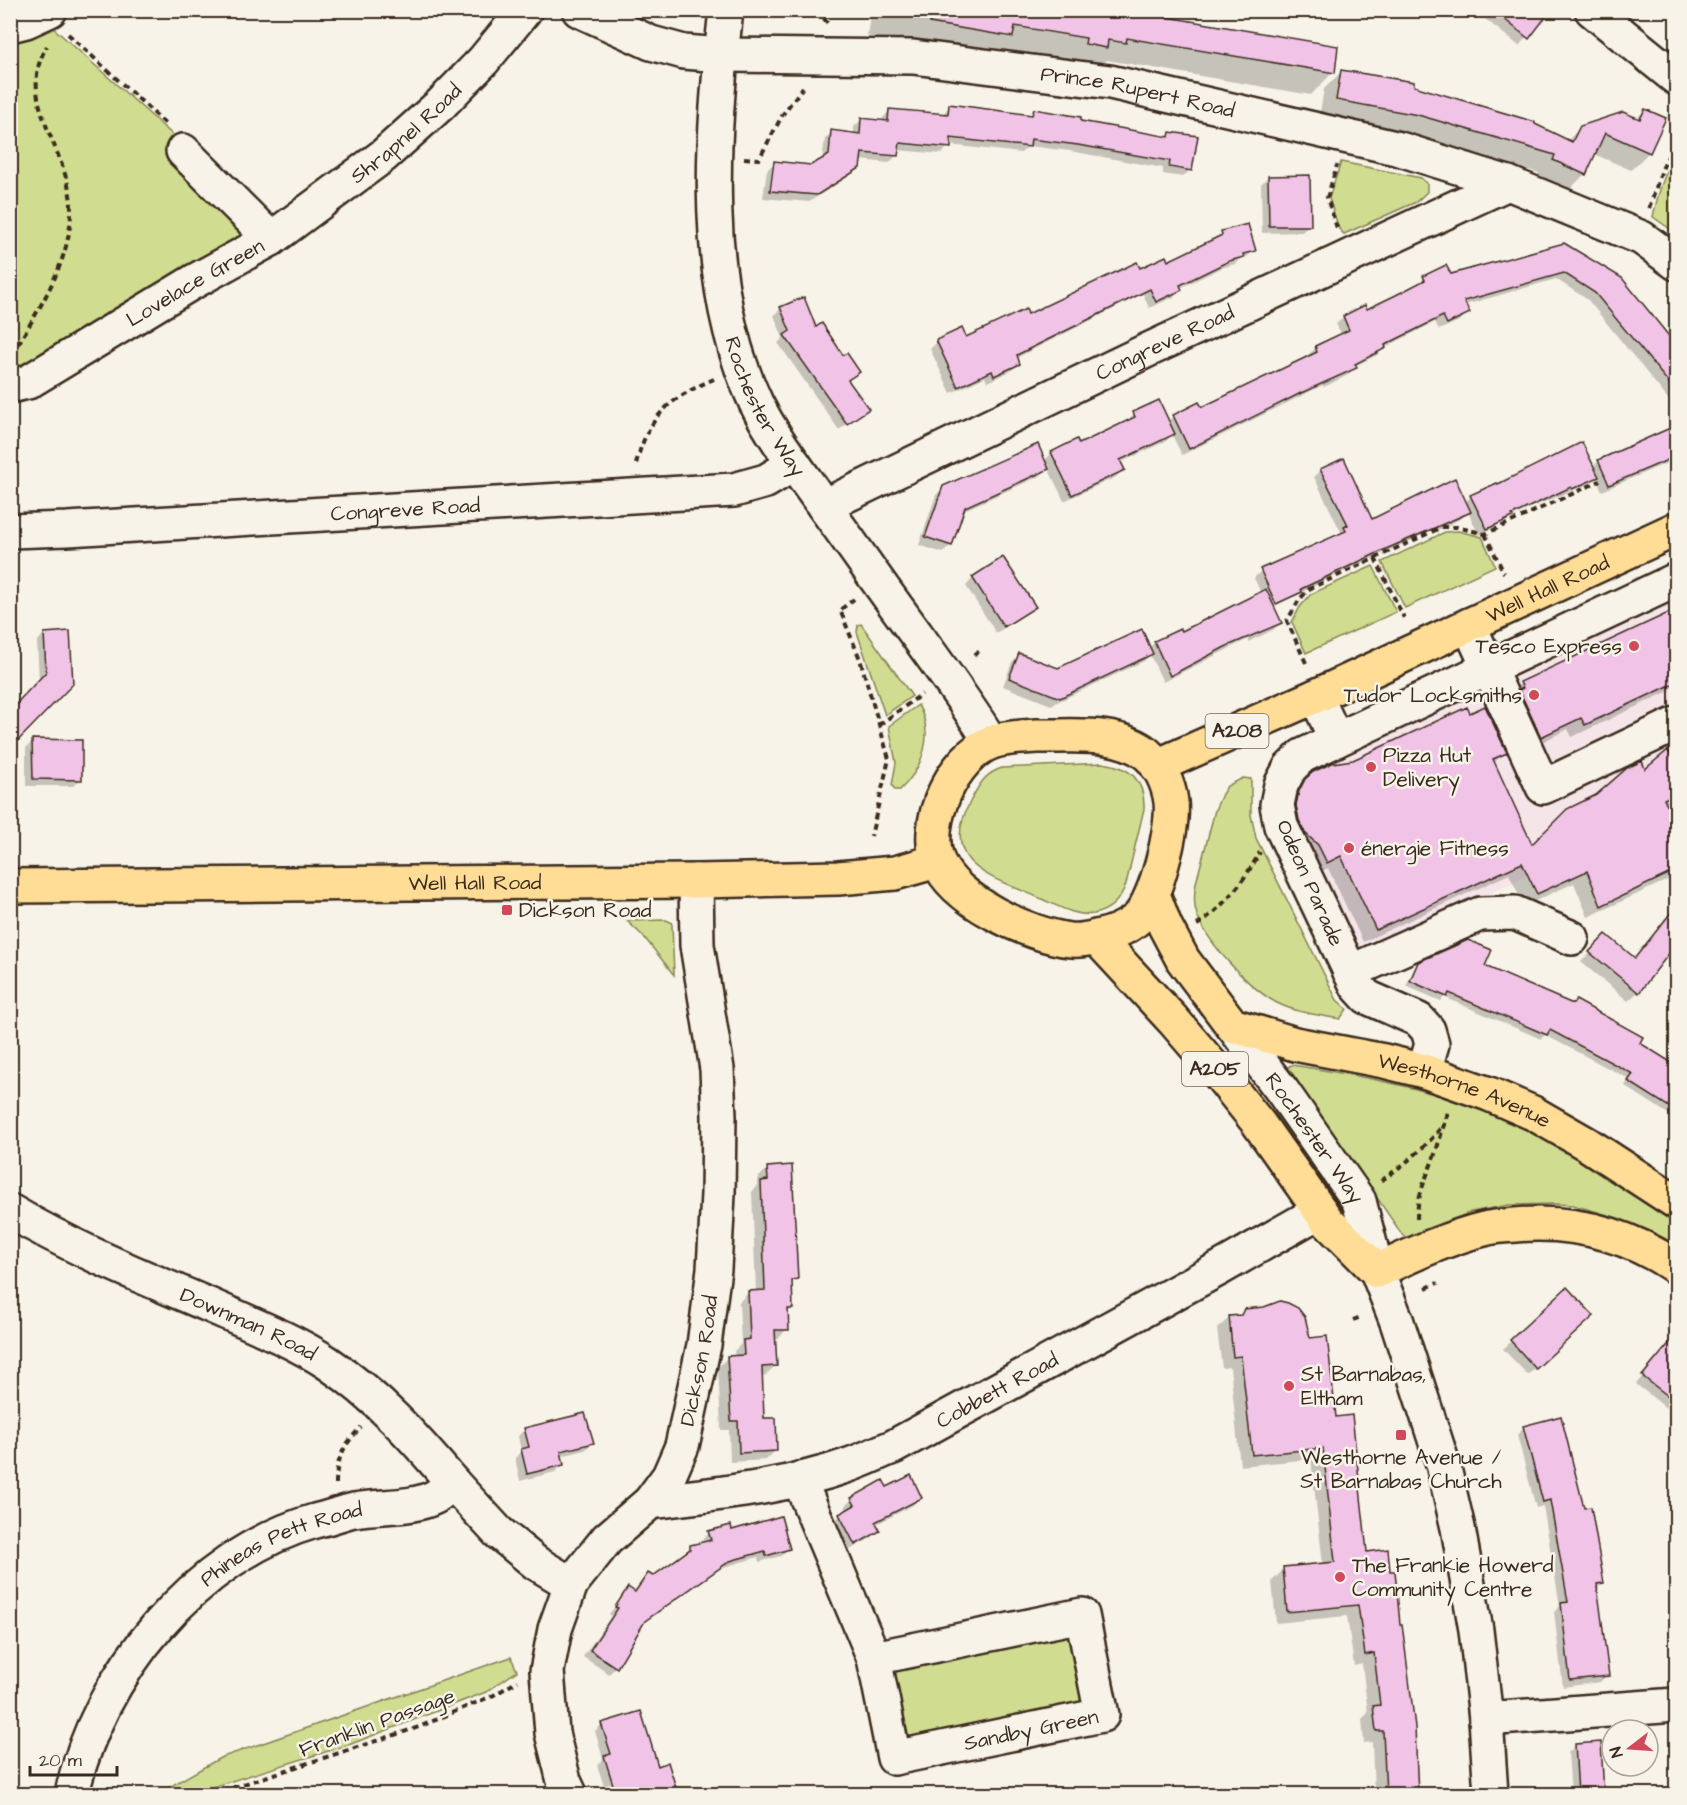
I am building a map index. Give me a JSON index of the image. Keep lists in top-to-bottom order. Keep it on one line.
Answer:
{"streets":{"main road":["Rochester Way","Well Hall Road","A208","A205","Westhorne Avenue"],"street":["Prince Rupert Road","Shrapnel Road","Lovelace Green","Congreve Road","Odeon Parade","Downman Road","Dickson Road","Cobbett Road","Phineas Pett Road","Sandby Green"],"path":["Franklin Passage"]},"crossings":[["Prince Rupert Road","Congreve Road"],["Prince Rupert Road","Rochester Way"],["Shrapnel Road","Lovelace Green"],["Congreve Road","Rochester Way"],["Rochester Way","Westhorne Avenue"],["Rochester Way","Cobbett Road"],["Well Hall Road","Dickson Road"],["Odeon Parade","Westhorne Avenue"],["Downman Road","Phineas Pett Road"],["Dickson Road","Cobbett Road"],["Dickson Road","Franklin Passage"],["Cobbett Road","Sandby Green"]],"places":{"other":["Tesco Express","Tudor Locksmiths","Pizza Hut Delivery","énergie Fitness","St Barnabas, Eltham","The Frankie Howerd Community Centre"],"transit":["Dickson Road","Westhorne Avenue / St Barnabas Church"]},"scale_bar":"20 m","north":"left"}
